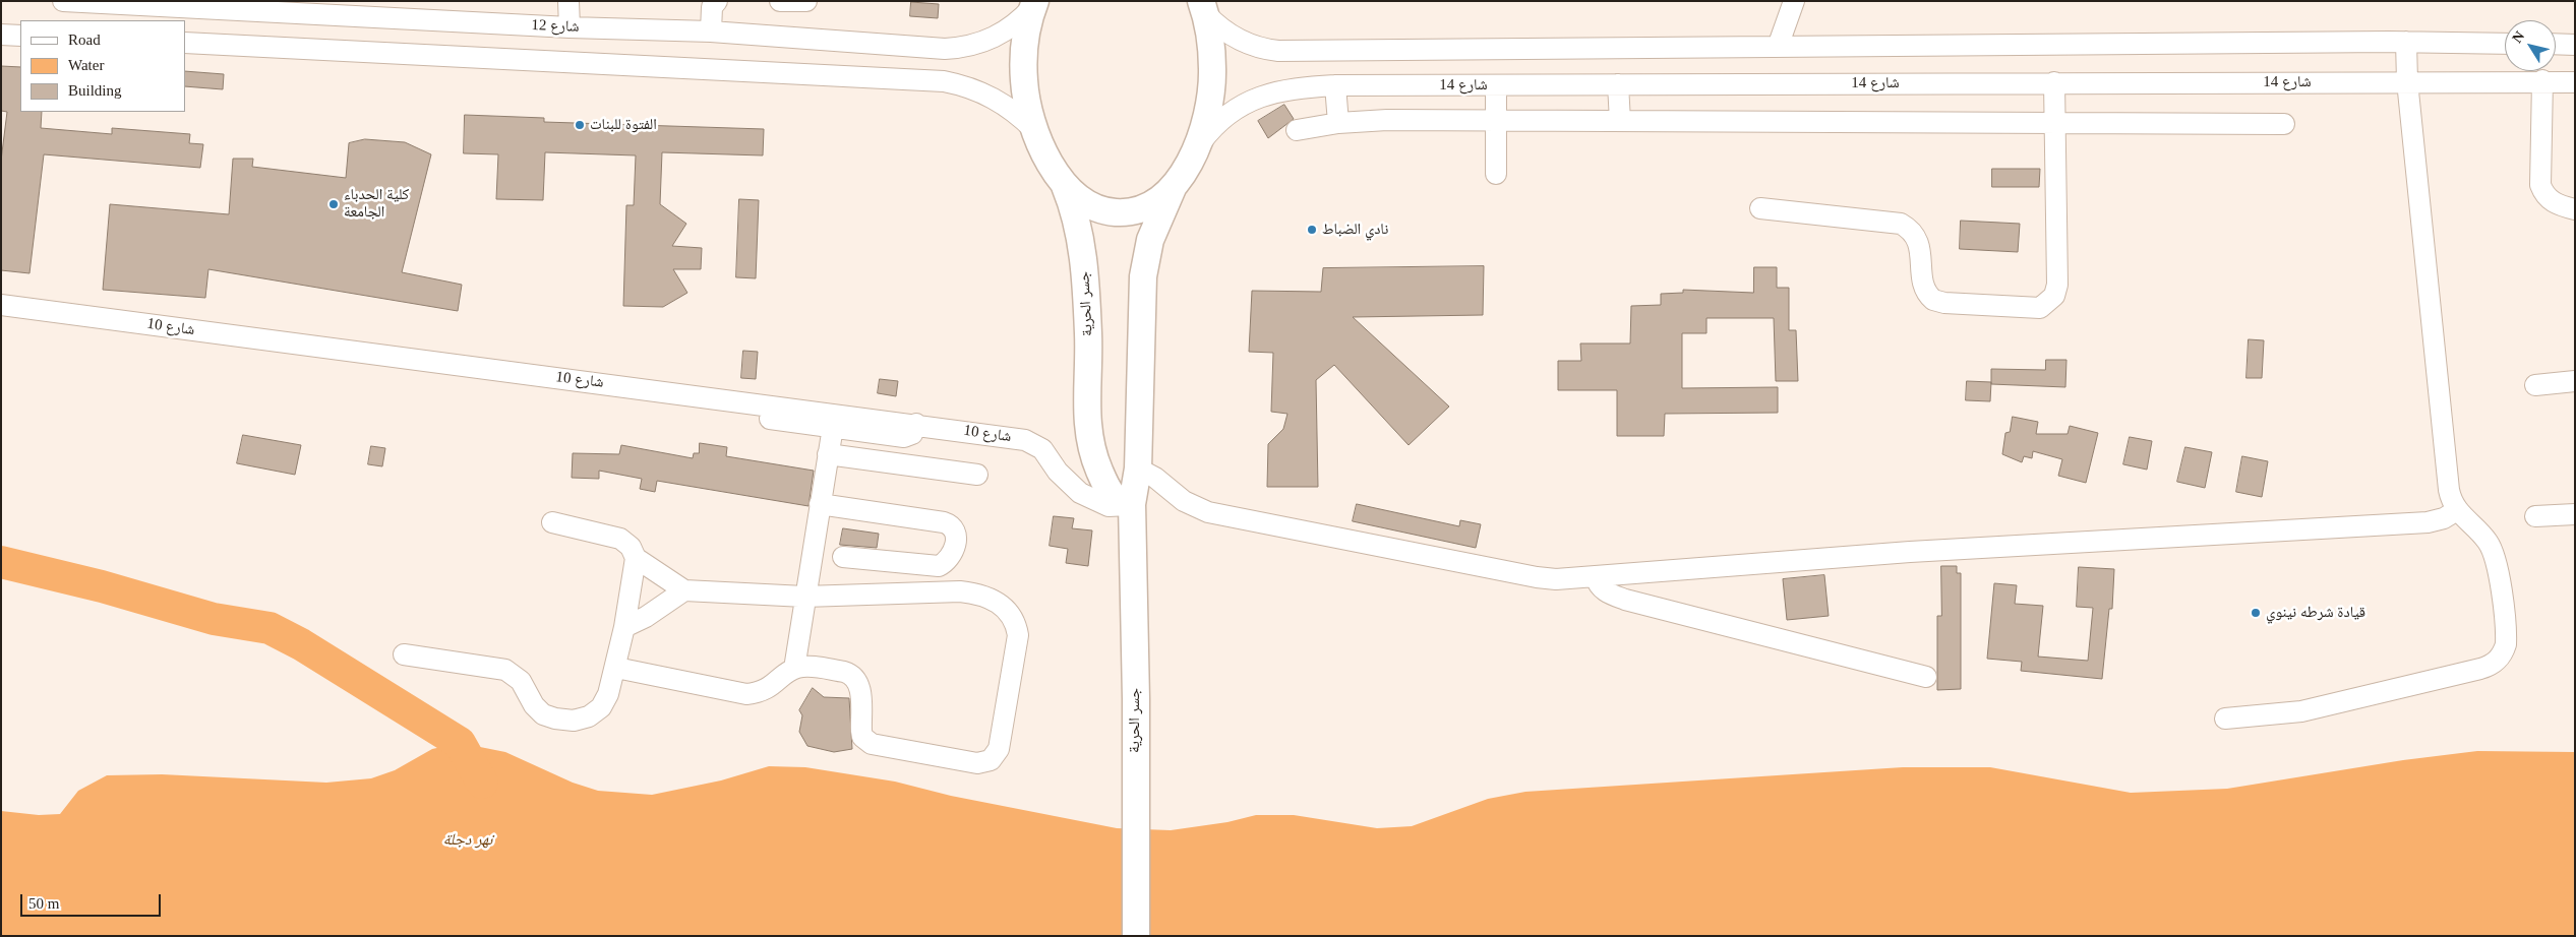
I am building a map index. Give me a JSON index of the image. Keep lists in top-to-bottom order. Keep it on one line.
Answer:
{"streets":{"main road":["جسر الحرية"],"street":["شارع 12","شارع 14","شارع 10"]},"crossings":[["جسر الحرية","شارع 10"]],"water":["نهر دجلة"],"places":["الفتوة للبنات","كلية الحدباء الجامعة","نادي الضباط","قيادة شرطه نينوي"],"legend":["Road","Water","Building"],"scale_bar":"50 m","north":"top left"}
